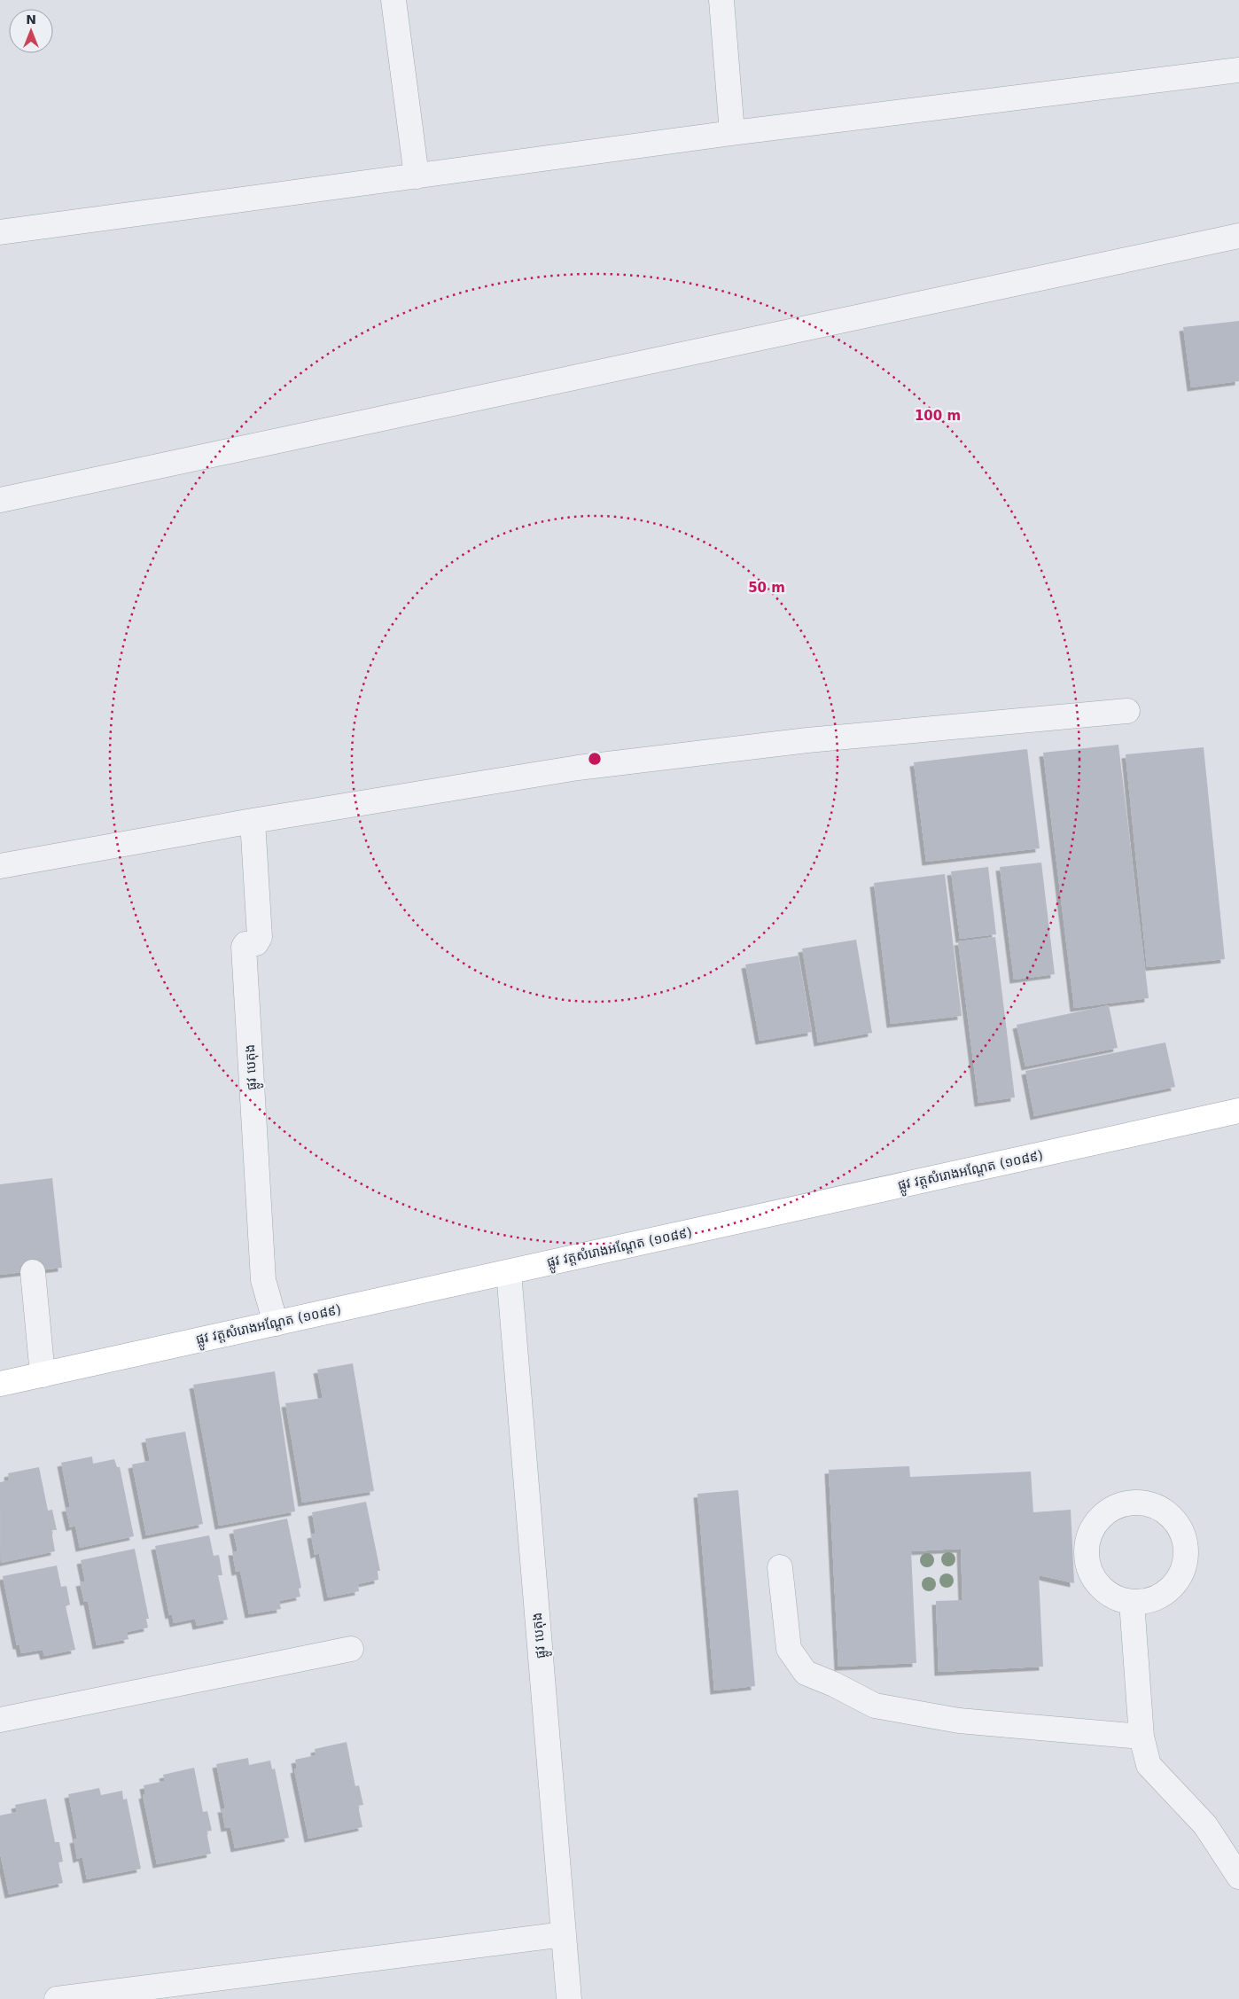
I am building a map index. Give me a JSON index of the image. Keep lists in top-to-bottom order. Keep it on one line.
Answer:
{"streets":{"main road":["ផ្លូវ វត្តសំរោងអណ្ដែត (១០៨៩)"],"street":["ផ្លូវ បេតុង"]},"crossings":[["ផ្លូវ បេតុង","ផ្លូវ វត្តសំរោងអណ្ដែត (១០៨៩)"]],"north":"top","rings":["100 m","50 m"]}
